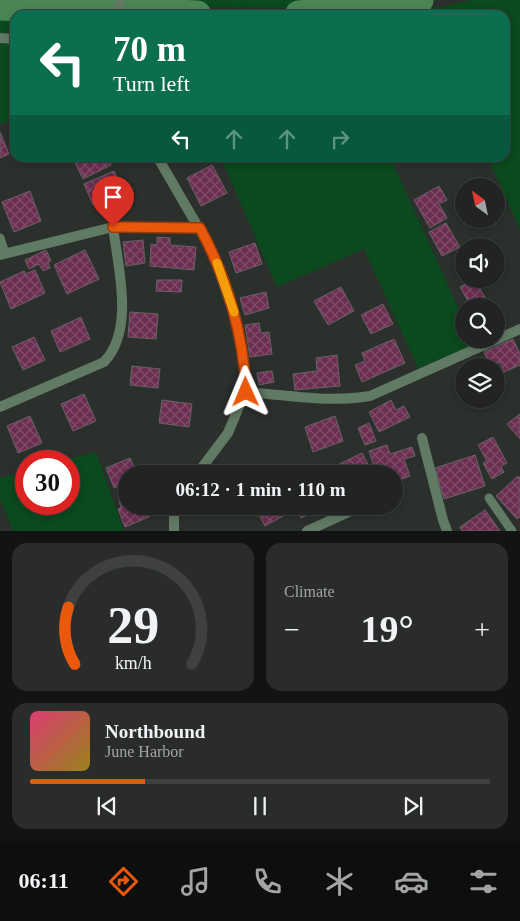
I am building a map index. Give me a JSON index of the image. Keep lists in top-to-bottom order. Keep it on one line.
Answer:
{"north":"top left","page":{"turn":["70 m","Turn left"],"limit":"30","trip":"06:12 · 1 min · 110 m","tile":"Climate","heat":["−","19°","+"],"song":["Northbound","June Harbor"],"tabs":"06:11","gauge":["29","km/h"]}}
